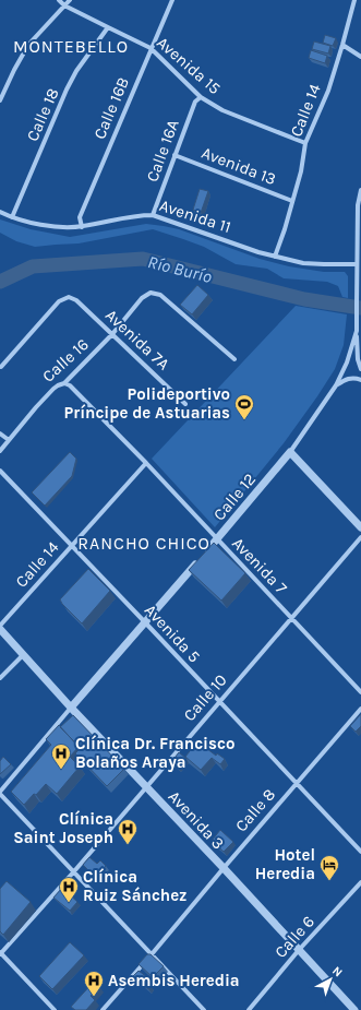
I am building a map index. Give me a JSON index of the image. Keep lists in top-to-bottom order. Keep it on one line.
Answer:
{"streets":{"street":["Avenida 15","Calle 16B","Calle 14","Calle 18","Calle 16A","Avenida 13","Avenida 11","Avenida 7A","Calle 16","Calle 12","Avenida 7","Avenida 5","Calle 10","Calle 8","Avenida 3","Calle 6"]},"crossings":[["Avenida 15","Calle 16B"],["Avenida 15","Calle 14"],["Avenida 15","Calle 18"],["Avenida 15","Calle 16A"],["Calle 16B","Avenida 11"],["Calle 14","Avenida 13"],["Calle 14","Avenida 11"],["Calle 14","Avenida 7"],["Calle 14","Avenida 5"],["Calle 18","Avenida 11"],["Calle 16A","Avenida 13"],["Calle 16A","Avenida 11"],["Avenida 11","Calle 12"],["Avenida 7A","Calle 16"],["Calle 16","Avenida 7"],["Calle 12","Avenida 7"],["Calle 12","Avenida 5"],["Calle 12","Avenida 3"],["Avenida 7","Calle 10"],["Avenida 5","Calle 10"],["Avenida 5","Calle 8"],["Calle 10","Avenida 3"],["Calle 8","Avenida 3"],["Avenida 3","Calle 6"]],"districts":["MONTEBELLO","RANCHO CHICO"],"water":["Río Burío"],"places":{"sports":["Polideportivo Príncipe de Astuarias"],"hospital":["Clínica Dr. Francisco Bolaños Araya","Clínica Saint Joseph","Clínica Ruiz Sánchez","Asembis Heredia"],"hotel":["Hotel Heredia"]},"north":"top right"}
